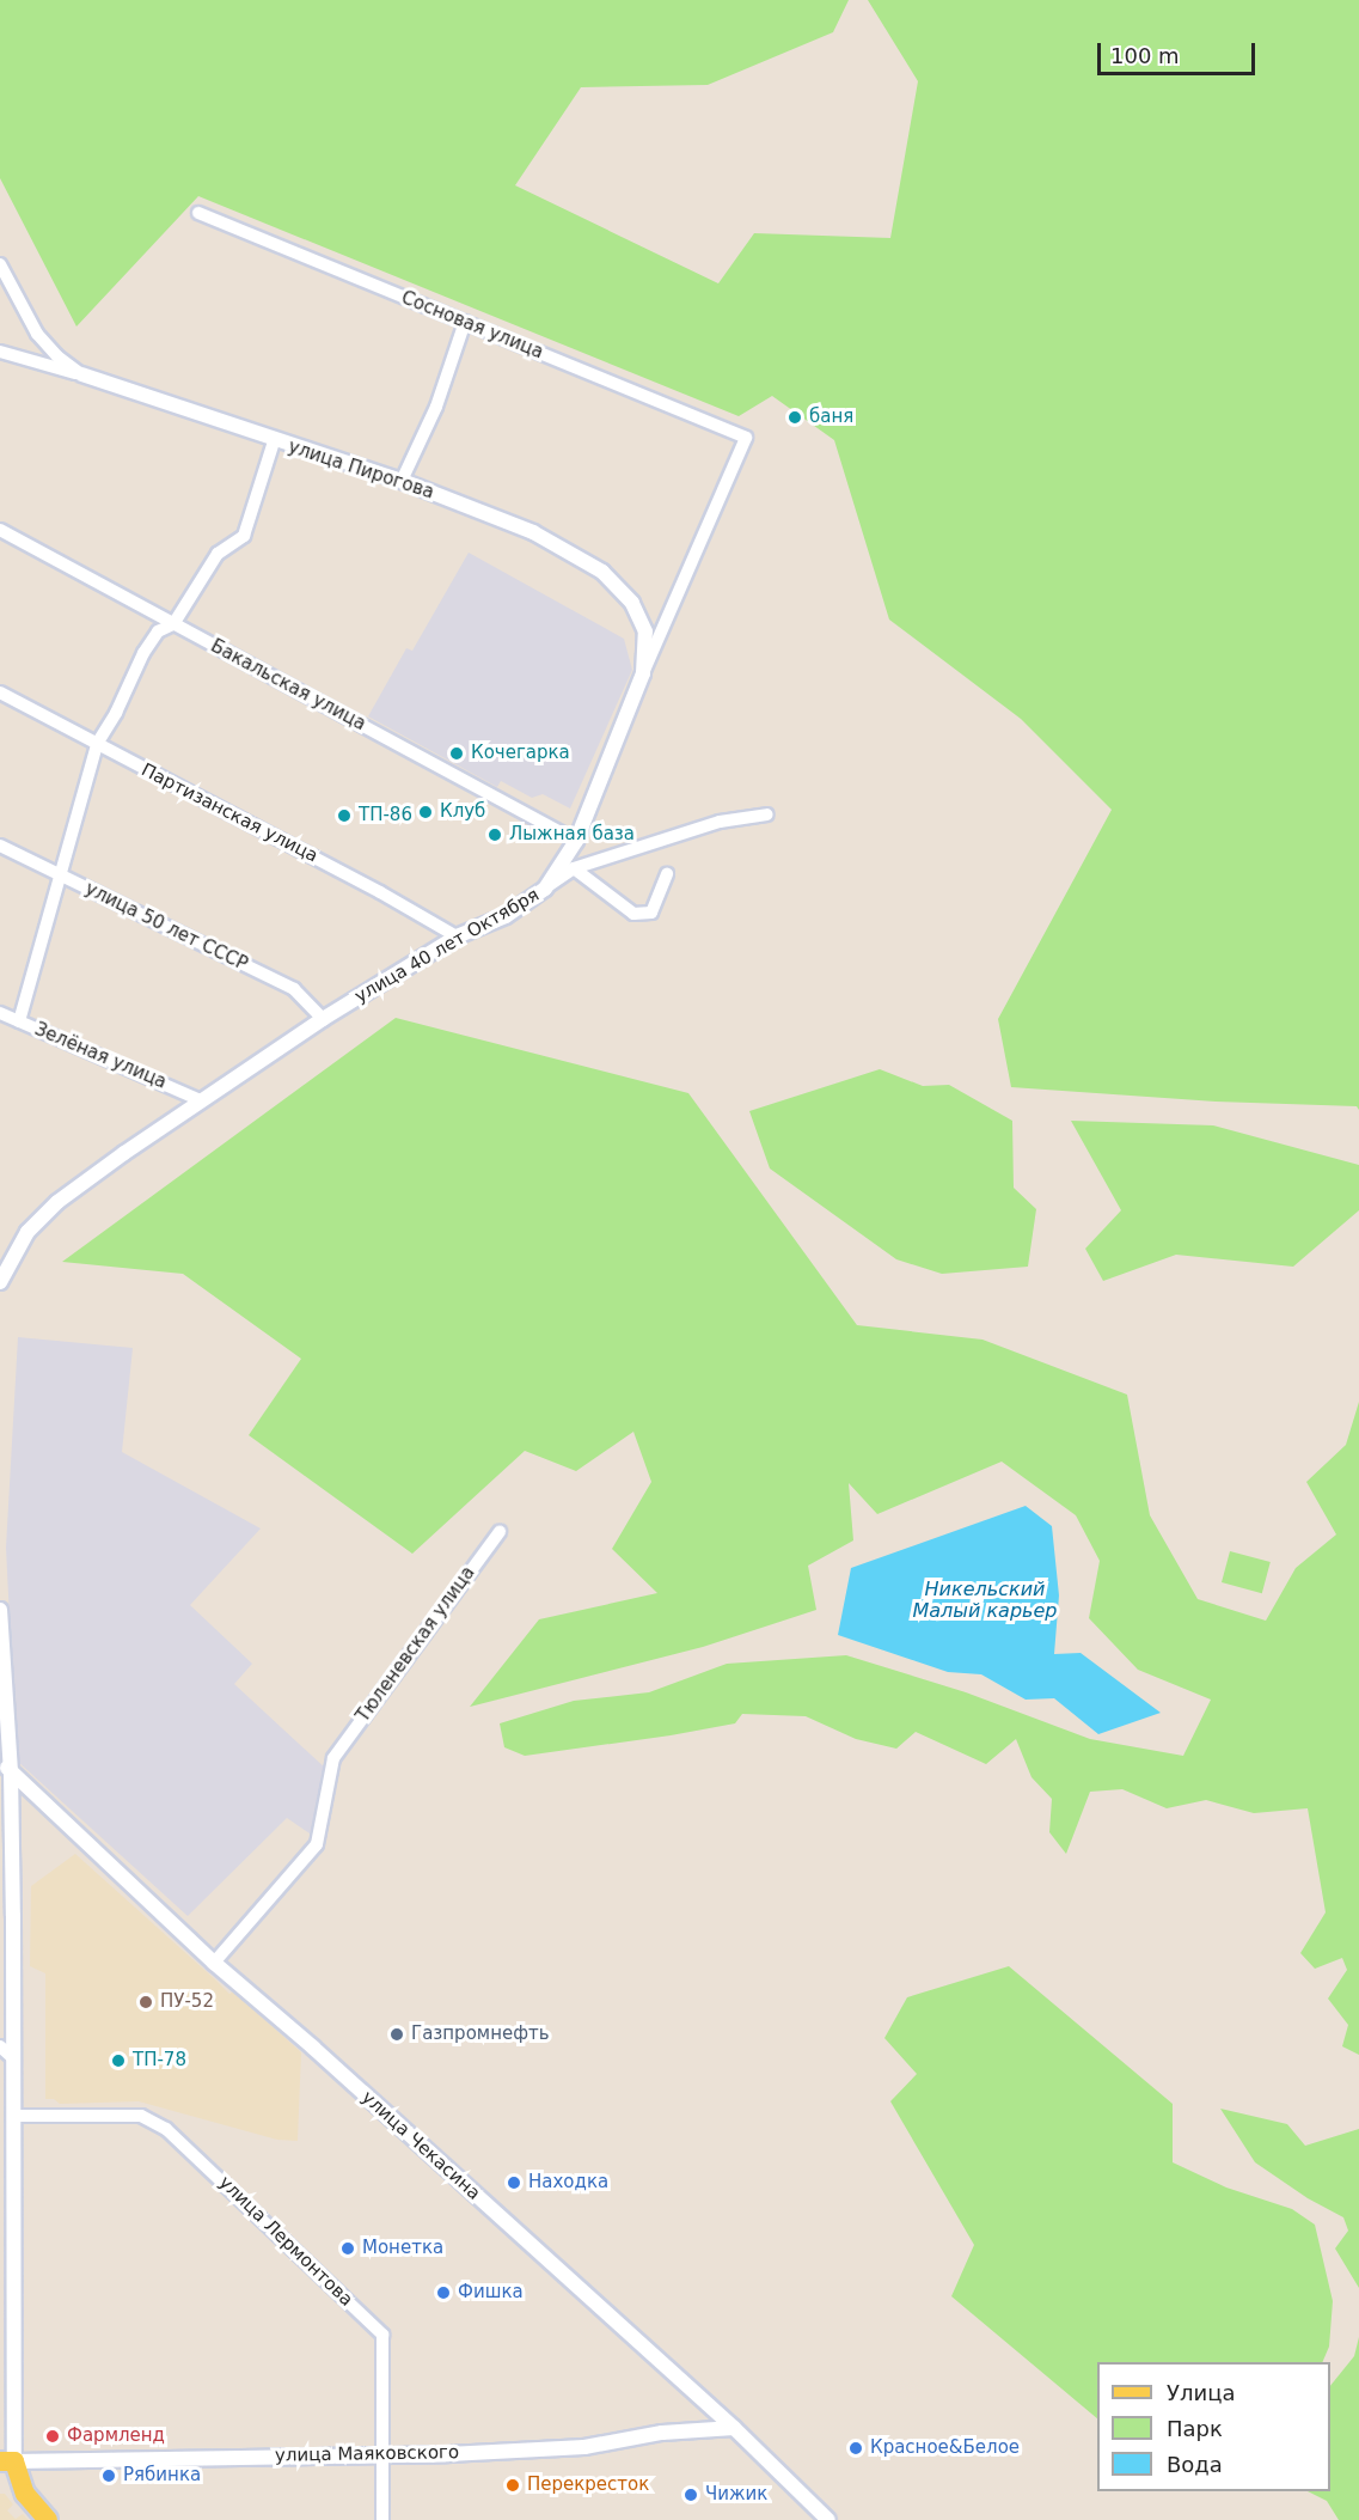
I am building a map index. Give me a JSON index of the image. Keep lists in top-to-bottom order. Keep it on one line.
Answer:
{"streets":{"street":["Сосновая улица","улица Пирогова","Бакальская улица","Партизанская улица","улица 50 лет СССР","улица 40 лет Октября","Зелёная улица","Тюленевская улица","улица Чекасина","улица Лермонтова","улица Маяковского"]},"crossings":[["Сосновая улица","улица 40 лет Октября"],["улица Пирогова","улица 40 лет Октября"],["Бакальская улица","улица 40 лет Октября"],["Партизанская улица","улица 40 лет Октября"],["улица 50 лет СССР","улица 40 лет Октября"],["улица 40 лет Октября","Зелёная улица"],["Тюленевская улица","улица Чекасина"],["улица Чекасина","улица Маяковского"],["улица Лермонтова","улица Маяковского"]],"water":["Никельский Малый карьер"],"places":["баня","Кочегарка","Клуб","ТП-86","Лыжная база","ПУ-52","Газпромнефть","ТП-78","Находка","Монетка","Фишка","Фармленд","Красное&Белое","Рябинка","Перекресток","Чижик"],"legend":["Улица","Парк","Вода"],"scale_bar":"100 m"}
